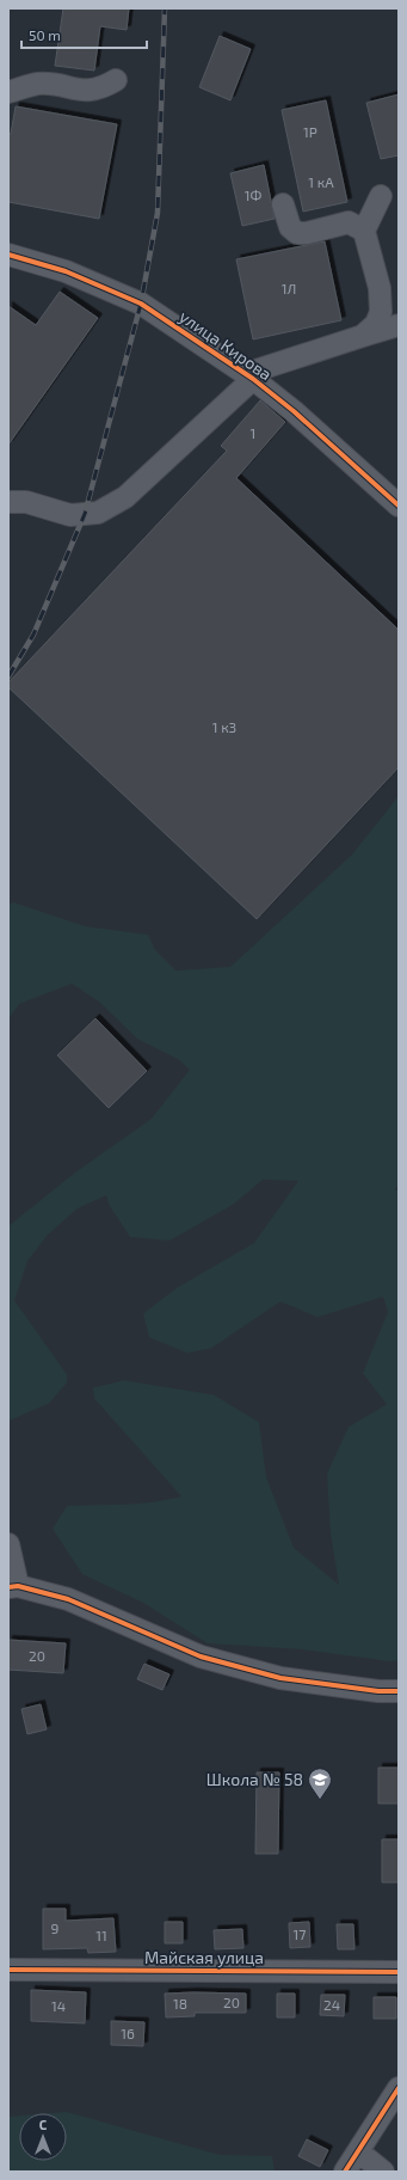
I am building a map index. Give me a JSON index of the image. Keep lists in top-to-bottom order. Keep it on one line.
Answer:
{"streets":{"street":["улица Кирова","Майская улица"]},"places":{"school or university":["Школа № 58"]},"house_numbers":["1Р","1 кА","1Ф","1Л","1","1 к3","20","9","17","11","20","18","24","14","16"],"scale_bar":"50 m","north":"top"}
